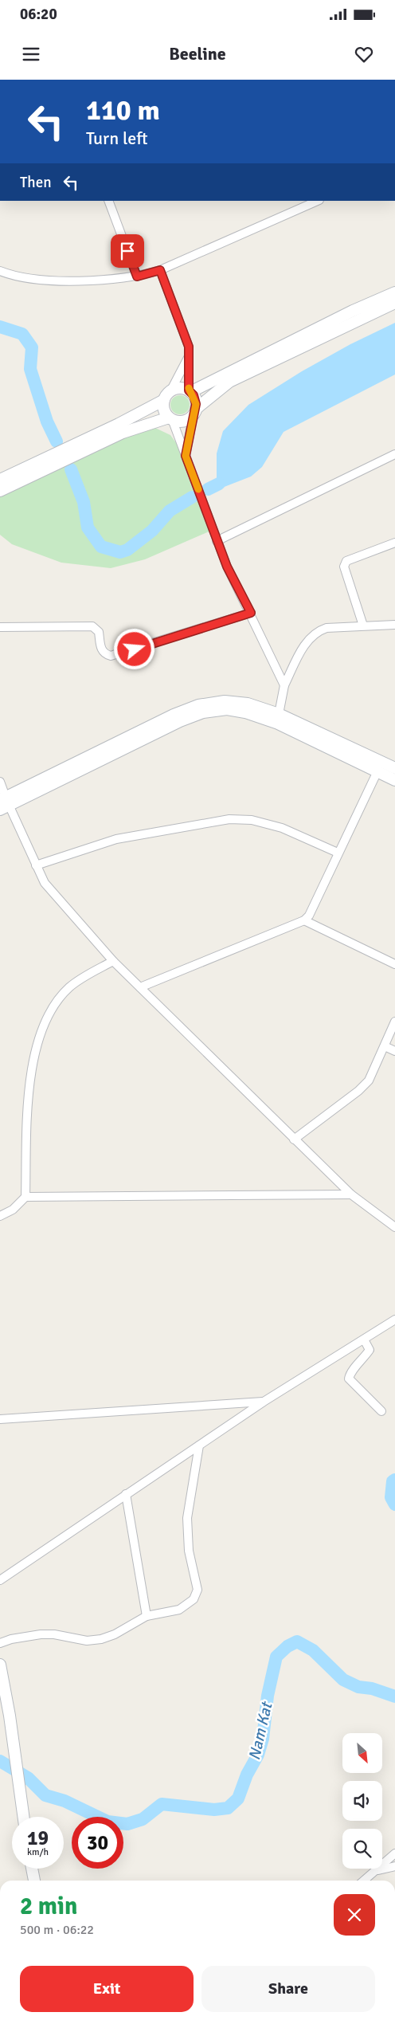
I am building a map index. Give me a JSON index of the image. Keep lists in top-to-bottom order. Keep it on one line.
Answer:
{"water":["Nam Kat"],"north":"bottom right","page":{"status":"06:20","header":"Beeline","turn":["110 m","Turn left"],"then":"Then","speed":"19 km/h","limit":"30","heading":["2 min","500 m · 06:22"],"buttons":["Exit","Share"]}}
